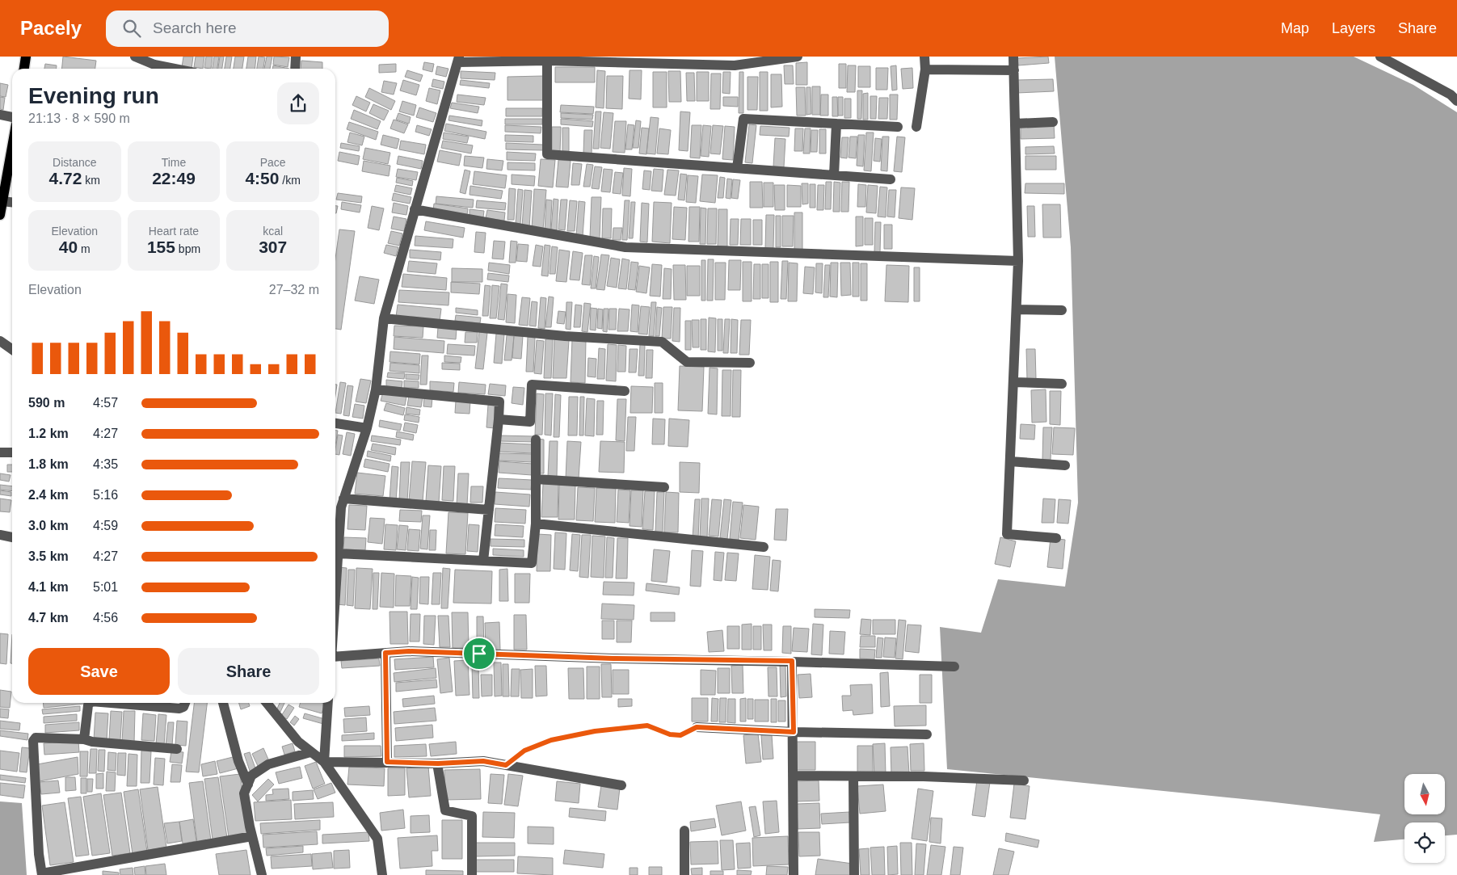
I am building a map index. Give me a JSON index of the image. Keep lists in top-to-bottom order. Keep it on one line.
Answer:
{"north":"bottom","page":{"header":"Pacely","search":"Search here","nav":["Map","Layers","Share"],"heading":["Evening run","21:13 · 8 × 590 m"],"stats":[["Distance","4.72 km"],["Time","22:49"],["Pace","4:50 /km"],["Elevation","40 m"],["Heart rate","155 bpm"],["kcal","307"]],"chart":["Elevation","27–32 m"],"list":[{"name":"590 m","note":"4:57"},{"name":"1.2 km","note":"4:27"},{"name":"1.8 km","note":"4:35"},{"name":"2.4 km","note":"5:16"},{"name":"3.0 km","note":"4:59"},{"name":"3.5 km","note":"4:27"},{"name":"4.1 km","note":"5:01"},{"name":"4.7 km","note":"4:56"}],"buttons":["Save","Share"]}}
